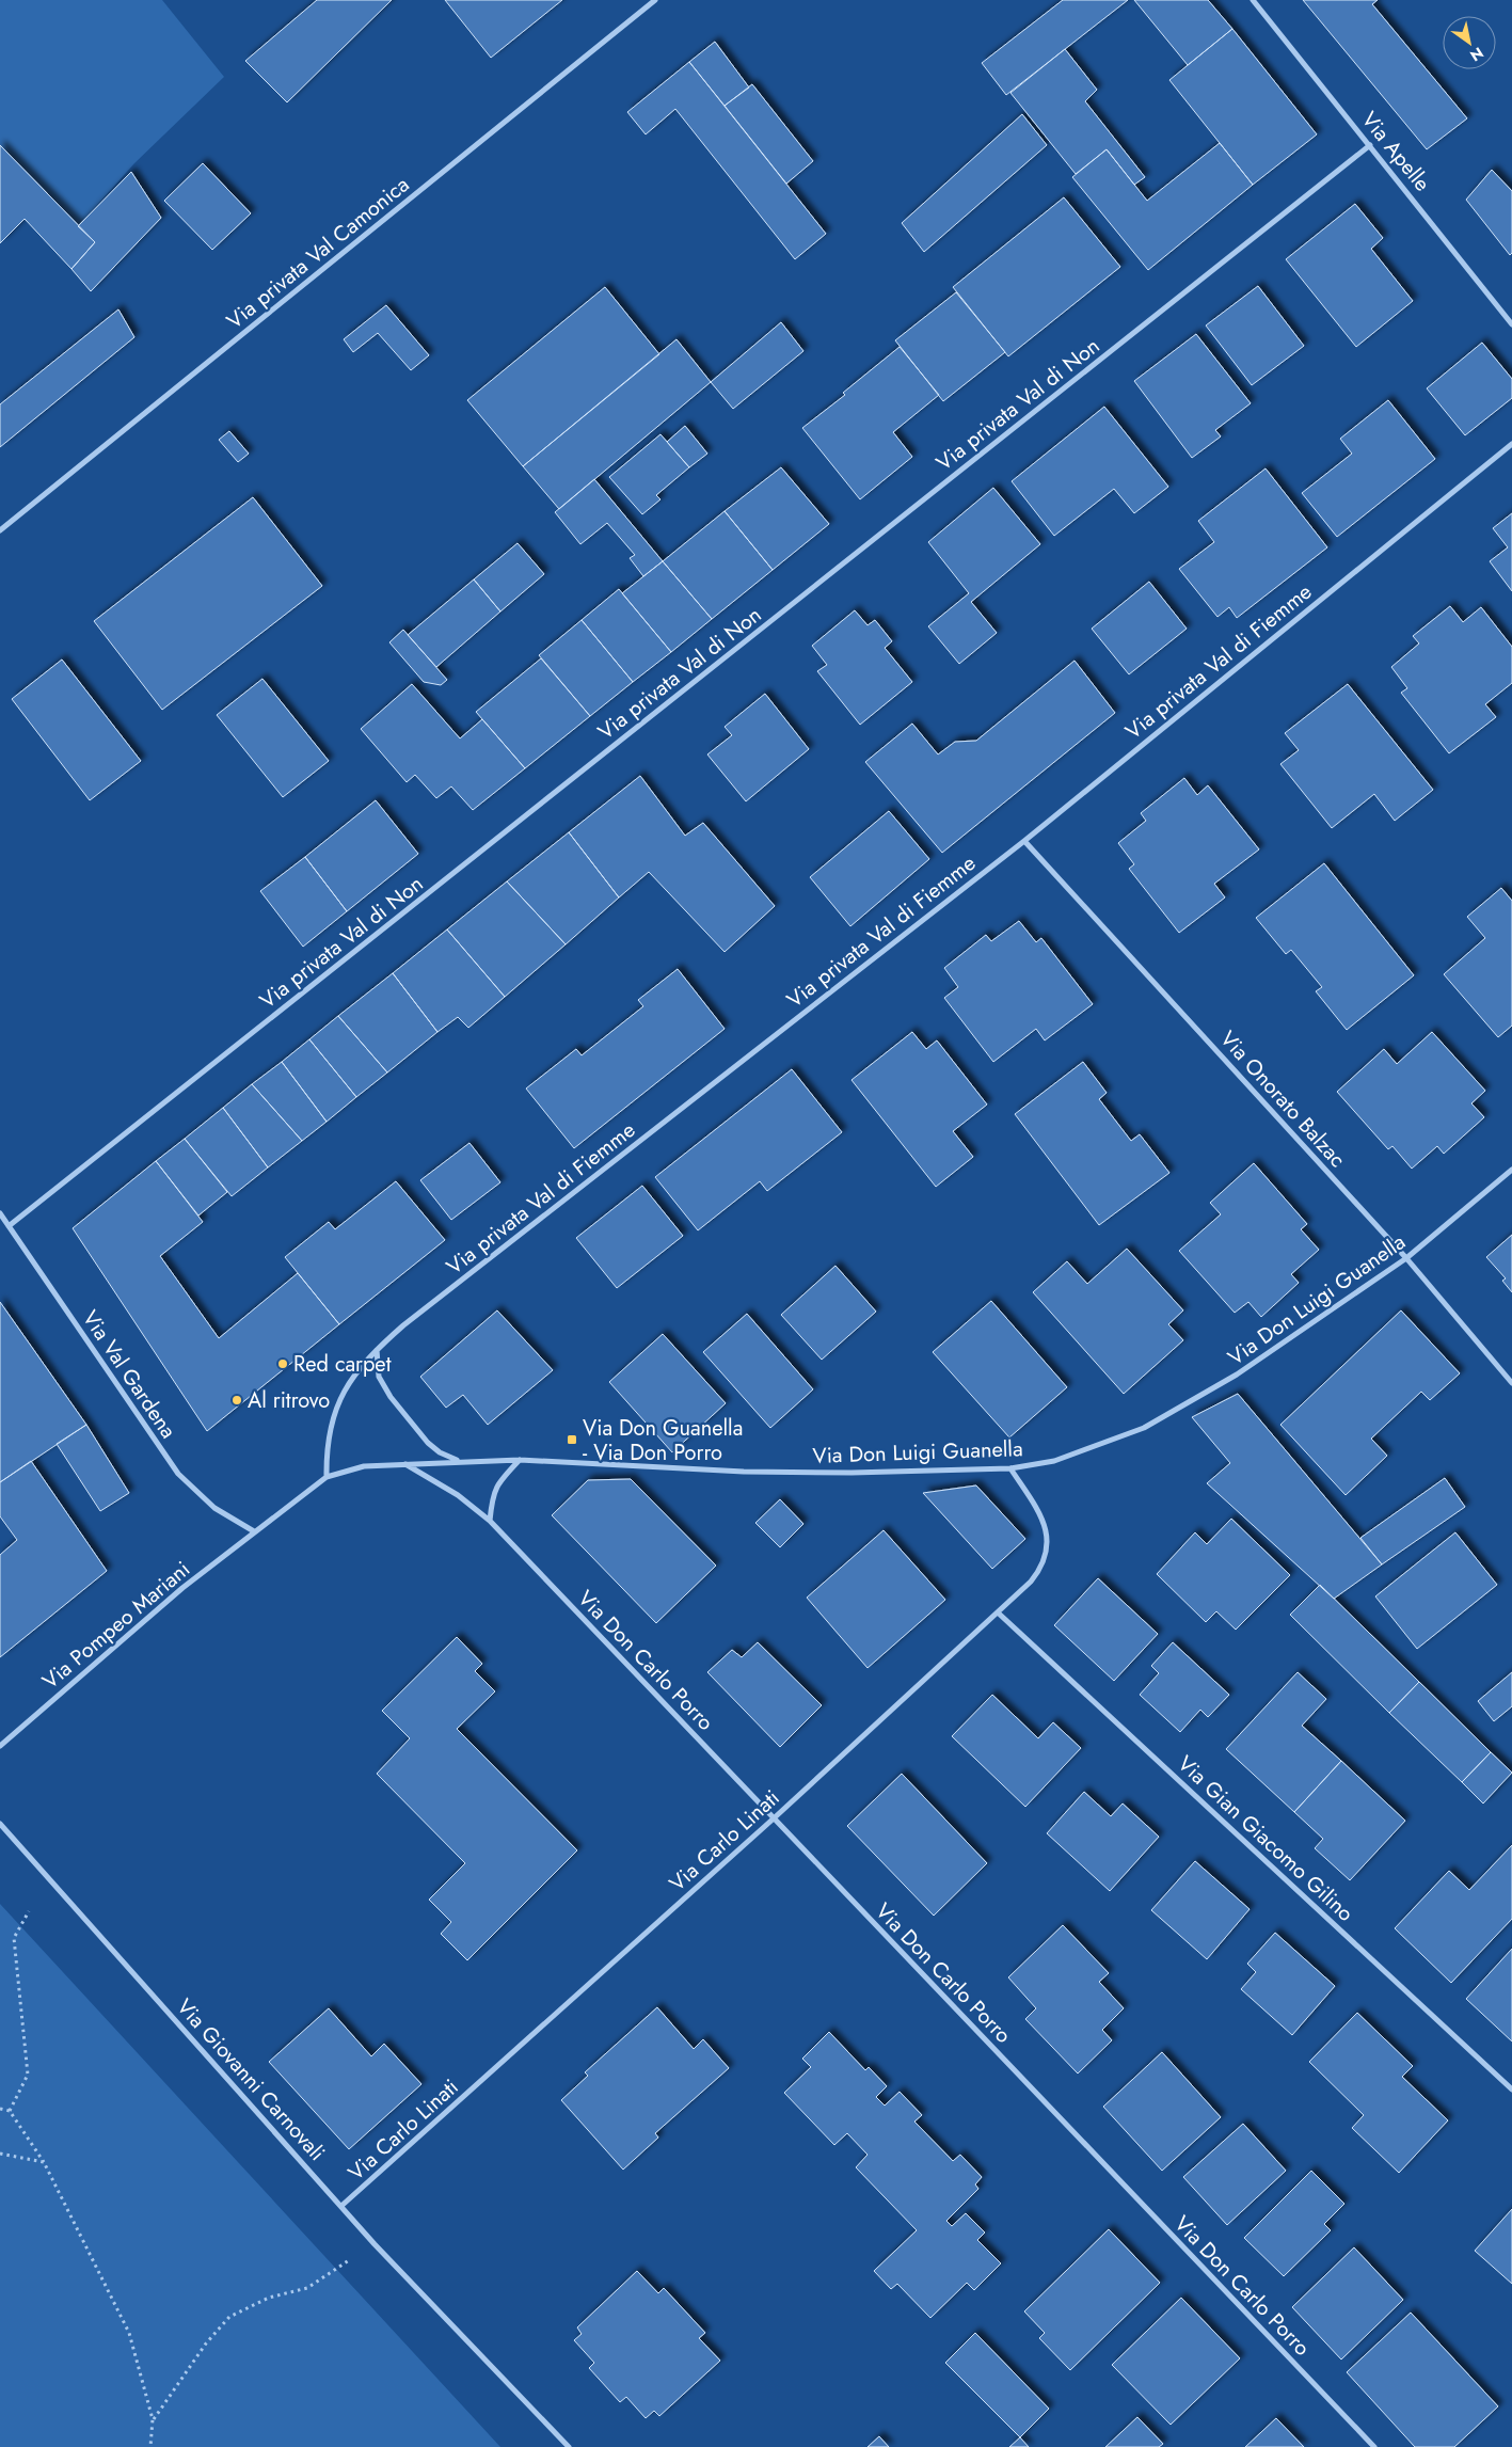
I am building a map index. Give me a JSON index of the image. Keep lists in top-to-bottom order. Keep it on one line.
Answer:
{"streets":{"street":["Via Apelle","Via privata Val Camonica","Via privata Val di Non","Via privata Val di Fiemme","Via Onorato Balzac","Via Don Luigi Guanella","Via Val Gardena","Via Pompeo Mariani","Via Don Carlo Porro","Via Gian Giacomo Gilino","Via Carlo Linati","Via Giovanni Carnovali"]},"crossings":[["Via Apelle","Via privata Val di Non"],["Via privata Val di Non","Via Val Gardena"],["Via privata Val di Fiemme","Via Onorato Balzac"],["Via privata Val di Fiemme","Via Don Luigi Guanella"],["Via Onorato Balzac","Via Don Luigi Guanella"],["Via Don Luigi Guanella","Via Val Gardena"],["Via Don Luigi Guanella","Via Pompeo Mariani"],["Via Don Luigi Guanella","Via Don Carlo Porro"],["Via Don Luigi Guanella","Via Carlo Linati"],["Via Val Gardena","Via Pompeo Mariani"],["Via Don Carlo Porro","Via Carlo Linati"],["Via Gian Giacomo Gilino","Via Carlo Linati"],["Via Carlo Linati","Via Giovanni Carnovali"]],"places":{"other":["Red carpet","Al ritrovo"],"transit":["Via Don Guanella - Via Don Porro"]},"north":"bottom right"}
